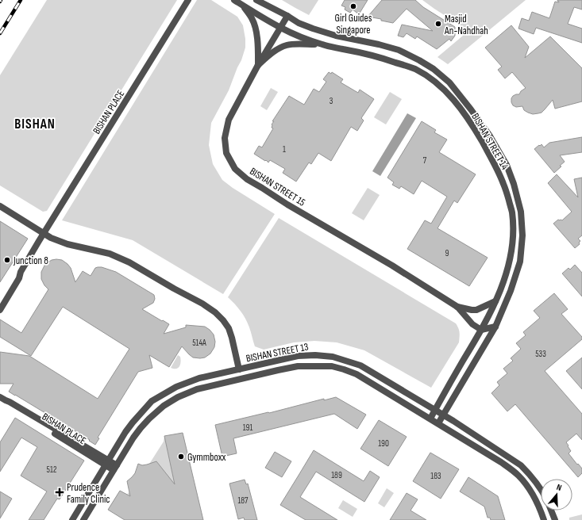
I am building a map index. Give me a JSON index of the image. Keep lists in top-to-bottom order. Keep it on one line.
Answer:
{"streets":{"street":["BISHAN PLACE","BISHAN STREET 14","BISHAN STREET 15","BISHAN STREET 13"]},"crossings":[["BISHAN PLACE","BISHAN STREET 13"],["BISHAN STREET 14","BISHAN STREET 15"],["BISHAN STREET 14","BISHAN STREET 13"]],"districts":["BISHAN"],"places":{"other":["Girl Guides Singapore","Masjid An-Nahdhah","Junction 8","Gymmboxx"],"health":["Prudence Family Clinic"]},"house_numbers":["3","1","7","9","514A","533","191","190","512","189","183","187"],"north":"top"}
